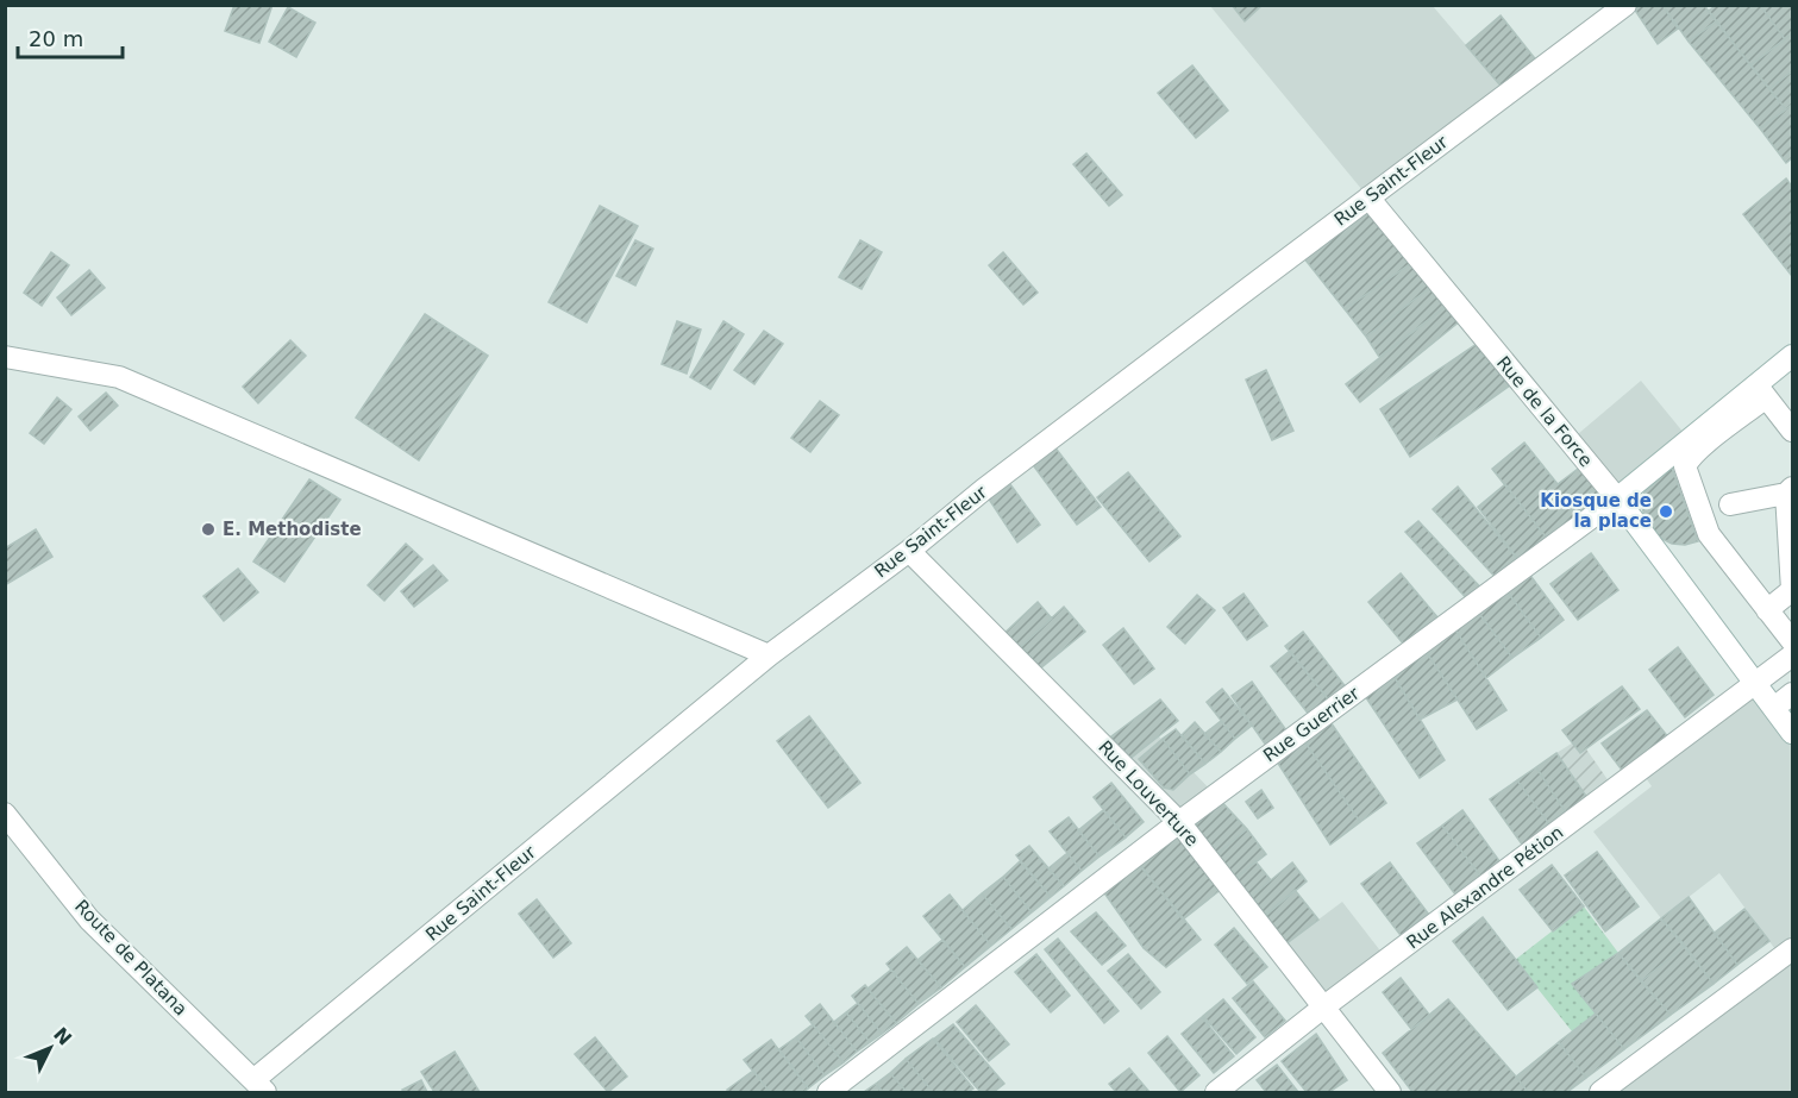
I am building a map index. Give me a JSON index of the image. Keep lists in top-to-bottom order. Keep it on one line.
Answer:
{"streets":{"street":["Rue Saint-Fleur","Rue de la Force","Rue Guerrier","Rue Louverture","Rue Alexandre Pétion","Route de Platana"]},"crossings":[["Rue Saint-Fleur","Rue de la Force"],["Rue Saint-Fleur","Rue Louverture"],["Rue Saint-Fleur","Route de Platana"],["Rue de la Force","Rue Guerrier"],["Rue de la Force","Rue Alexandre Pétion"],["Rue Guerrier","Rue Louverture"],["Rue Louverture","Rue Alexandre Pétion"]],"places":["Kiosque de la place","E. Methodiste"],"scale_bar":"20 m","north":"top right"}
